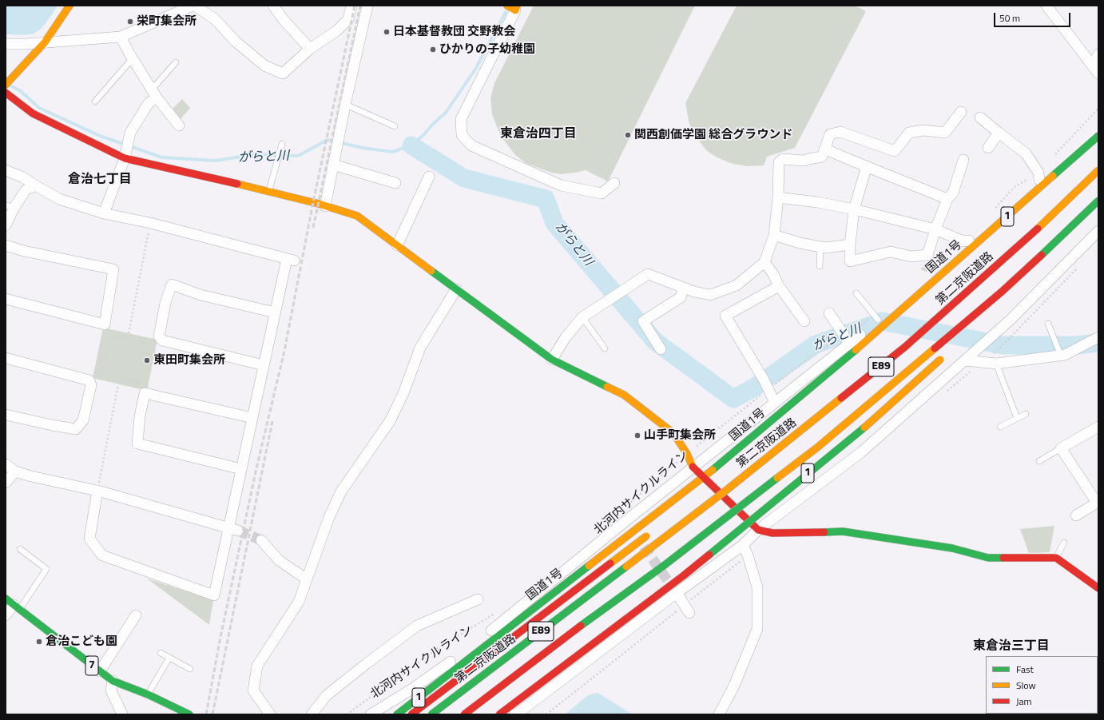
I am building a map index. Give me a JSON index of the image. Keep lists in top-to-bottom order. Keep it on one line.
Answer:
{"streets":{"main road":["1","国道1号","第二京阪道路","E89","7"],"path":["北河内サイクルライン"]},"districts":["東倉治四丁目","倉治七丁目","東倉治三丁目"],"water":["がらと川"],"places":["栄町集会所","日本基督教団 交野教会","ひかりの子幼稚園","関西創価学園 総合グラウンド","東田町集会所","山手町集会所","倉治こども園"],"legend":["Fast","Slow","Jam"],"scale_bar":"50 m"}
